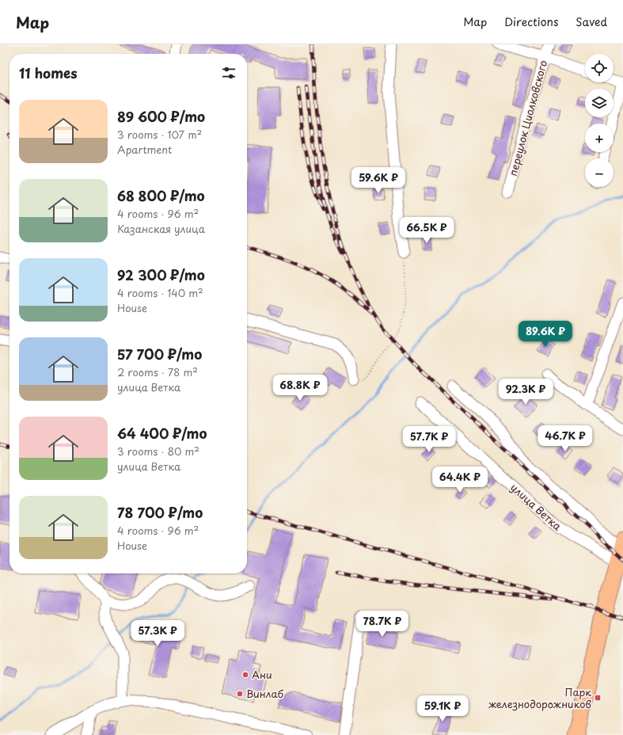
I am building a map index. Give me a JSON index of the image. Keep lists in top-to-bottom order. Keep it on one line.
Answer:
{"streets":{"street":["переулок Циолковского","улица Ветка"]},"places":{"other":["Ани","Винлаб"],"transit":["Парк железнодорожников"]},"page":{"header":"Map","nav":["Map","Directions","Saved"],"map_buttons":["+","−"],"heading":"11 homes","list":[{"name":"89 600 ₽/mo","note":"3 rooms · 107 m² · Apartment"},{"name":"68 800 ₽/mo","note":"4 rooms · 96 m² · Казанская улица"},{"name":"92 300 ₽/mo","note":"4 rooms · 140 m² · House"},{"name":"57 700 ₽/mo","note":"2 rooms · 78 m² · улица Ветка"},{"name":"64 400 ₽/mo","note":"3 rooms · 80 m² · улица Ветка"},{"name":"78 700 ₽/mo","note":"4 rooms · 96 m² · House"}],"price":["59.6K ₽","66.5K ₽","89.6K ₽","68.8K ₽","92.3K ₽","46.7K ₽","57.7K ₽","64.4K ₽","78.7K ₽","57.3K ₽","59.1K ₽"]}}
